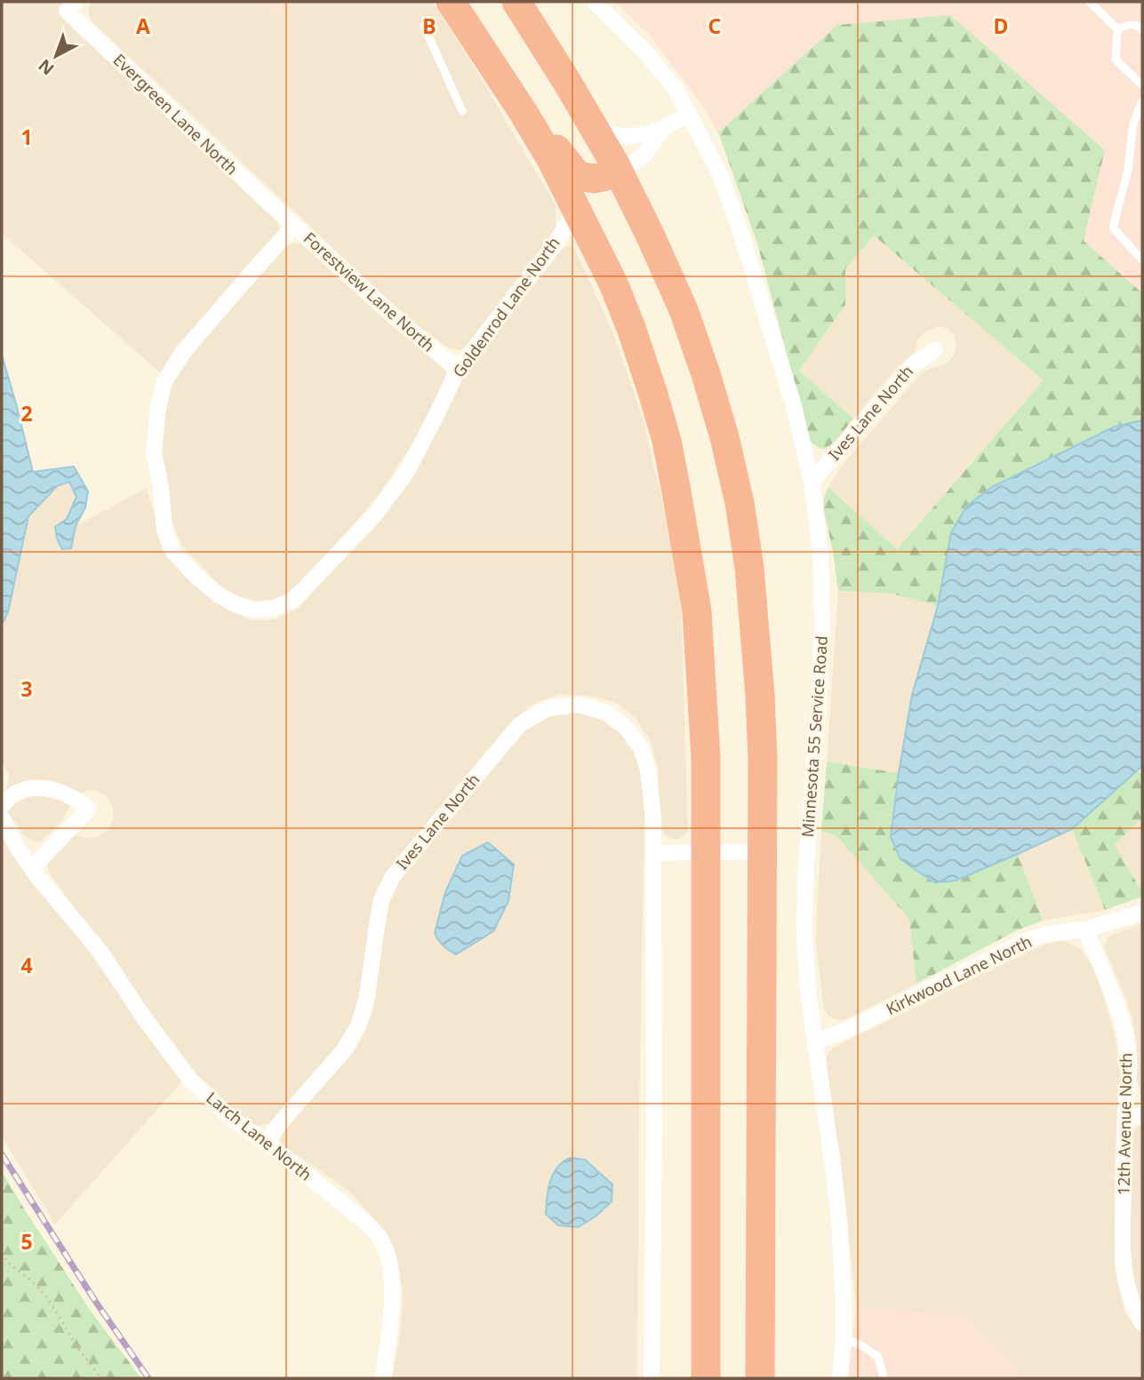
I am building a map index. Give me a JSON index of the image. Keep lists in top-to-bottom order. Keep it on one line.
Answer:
{"streets":{"street":["Evergreen Lane North","Forestview Lane North","Goldenrod Lane North","Ives Lane North","Minnesota 55 Service Road","Kirkwood Lane North","12th Avenue North","Larch Lane North"]},"crossings":[["Evergreen Lane North","Forestview Lane North"],["Forestview Lane North","Goldenrod Lane North"],["Ives Lane North","Minnesota 55 Service Road"],["Ives Lane North","Larch Lane North"],["Minnesota 55 Service Road","Kirkwood Lane North"],["Kirkwood Lane North","12th Avenue North"]],"north":"bottom left","grid":{"columns":["A","B","C","D"],"rows":["1","2","3","4","5"]}}
